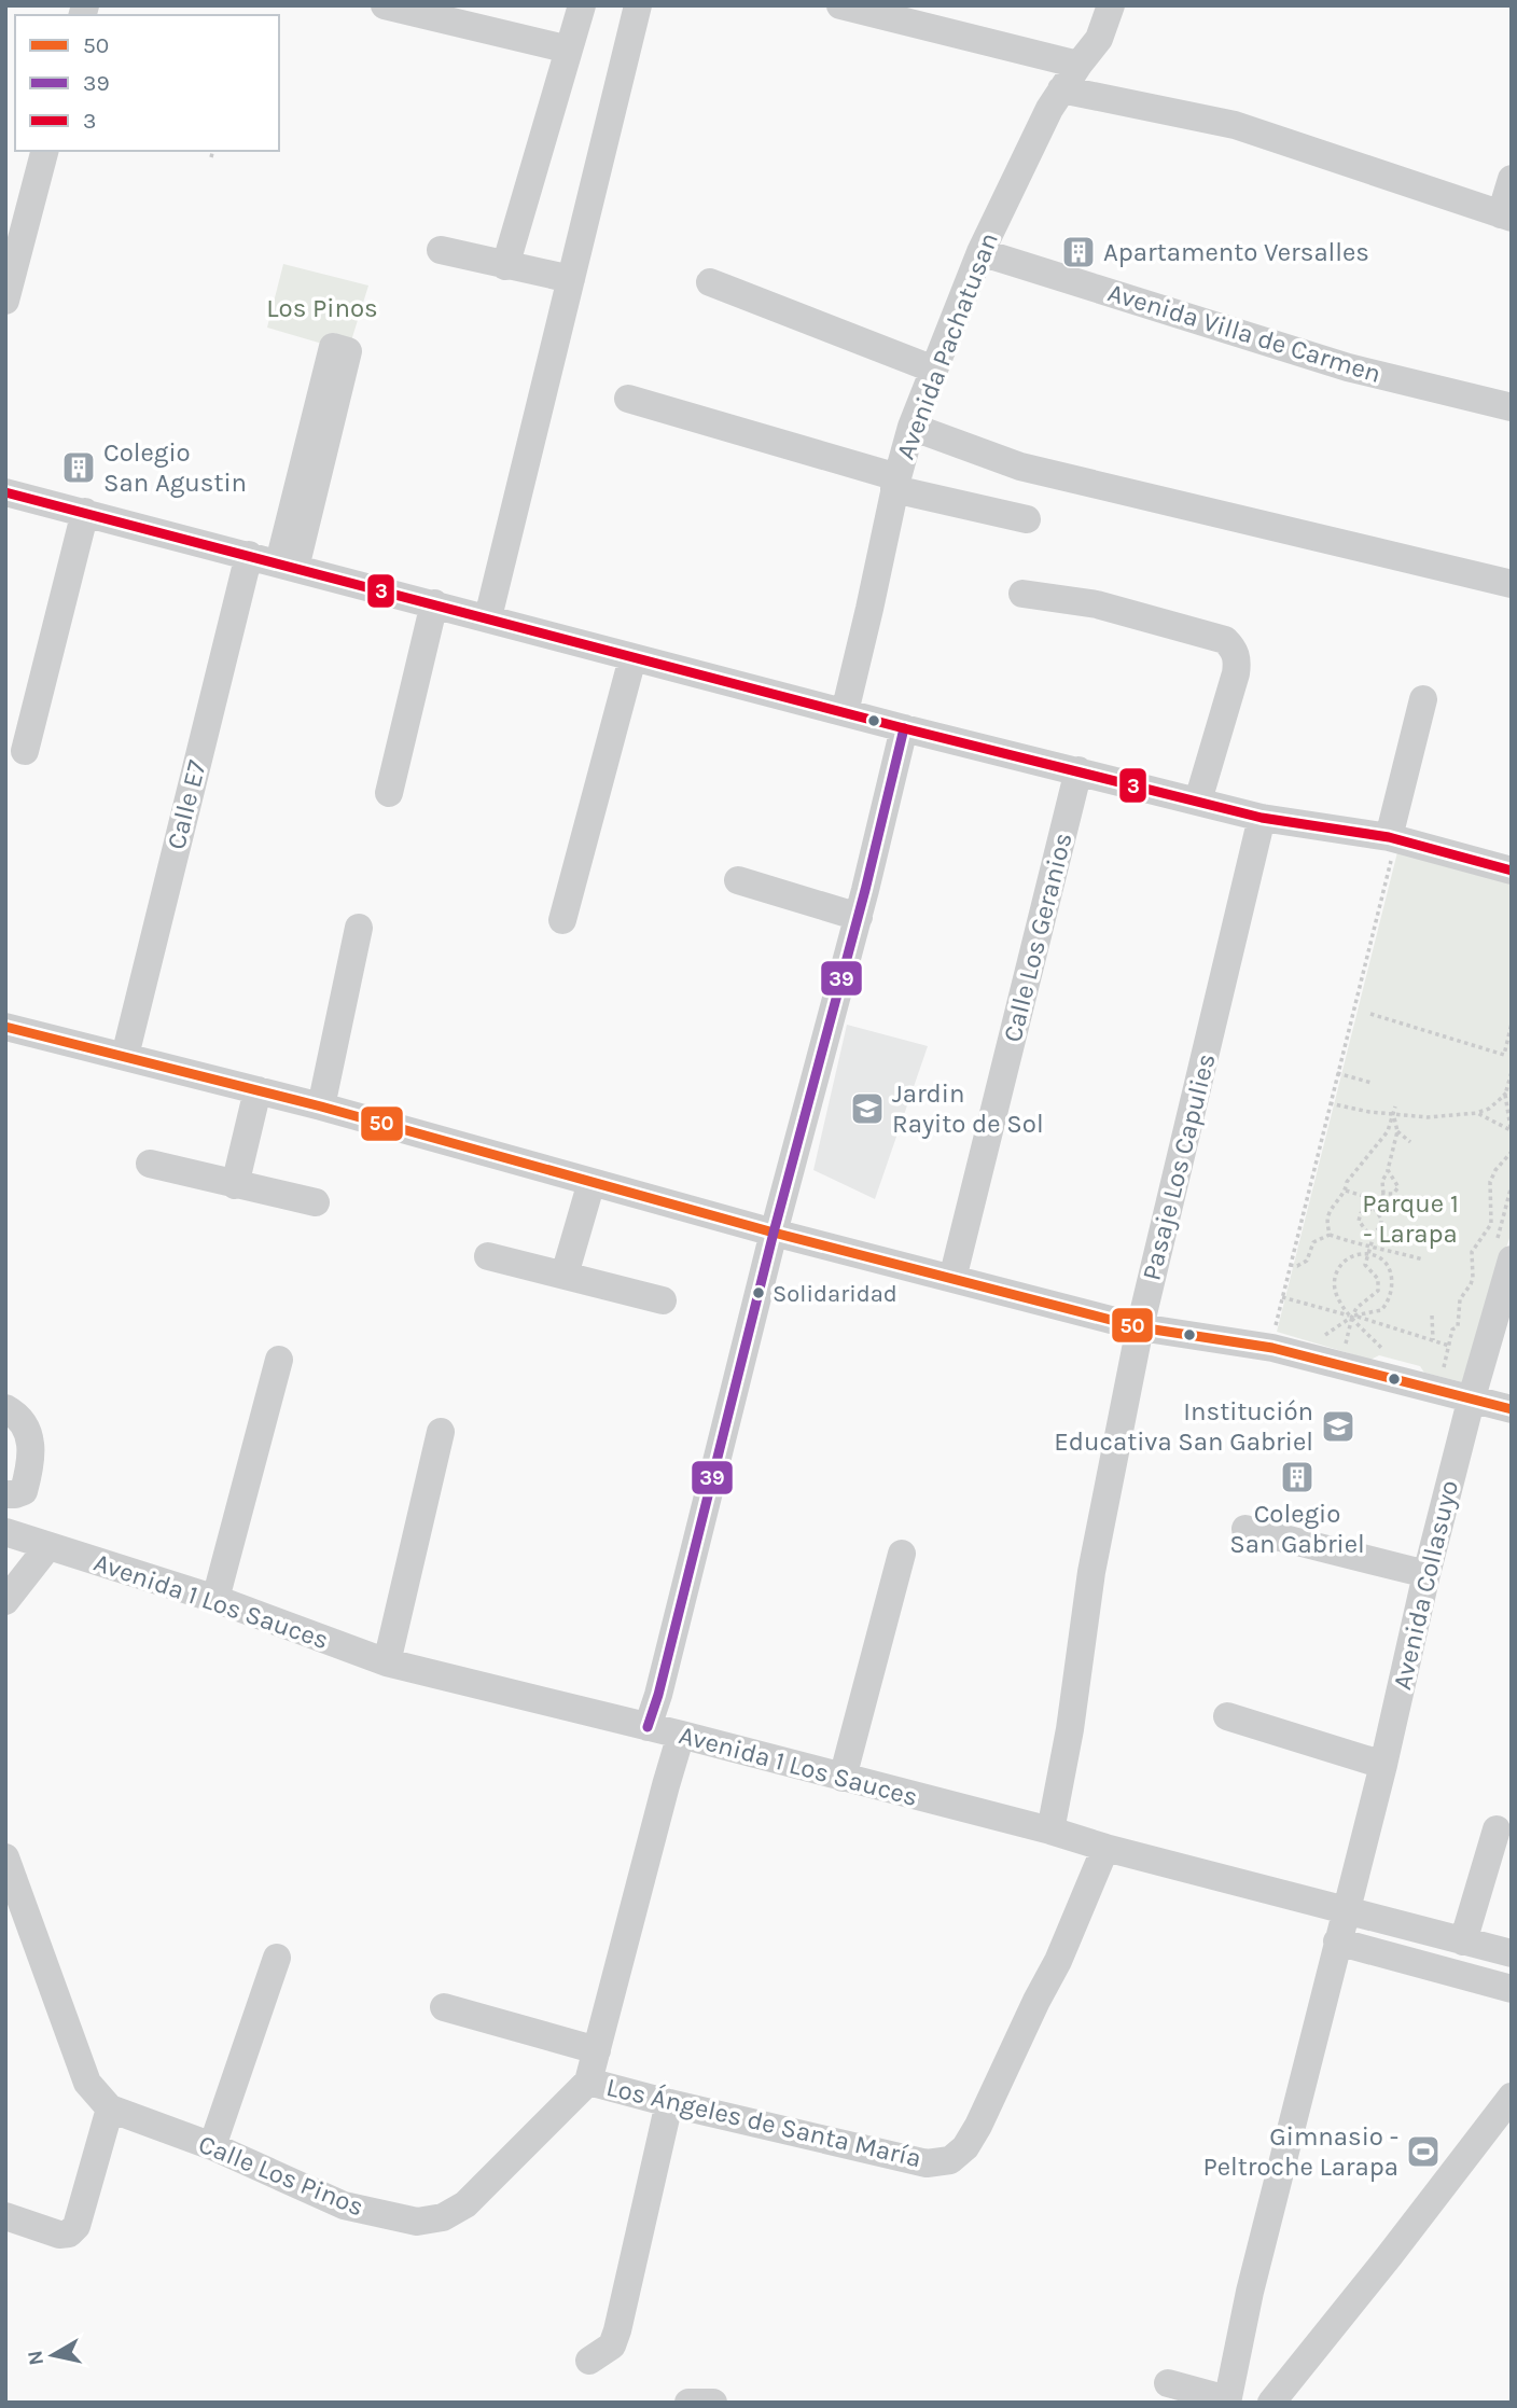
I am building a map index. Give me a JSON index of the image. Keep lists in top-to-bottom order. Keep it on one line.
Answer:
{"streets":{"street":["Avenida Villa de Carmen","Avenida Pachatusan","Calle E7","Calle Los Geranios","Pasaje Los Capulies","Avenida Collasuyo","Avenida 1 Los Sauces","Los Ángeles de Santa María","Calle Los Pinos"]},"crossings":[["Avenida Villa de Carmen","Avenida Pachatusan"],["Pasaje Los Capulies","Avenida 1 Los Sauces"],["Avenida Collasuyo","Avenida 1 Los Sauces"],["Avenida 1 Los Sauces","Los Ángeles de Santa María"],["Avenida 1 Los Sauces","Calle Los Pinos"],["Los Ángeles de Santa María","Calle Los Pinos"]],"parks":["Los Pinos","Parque 1 - Larapa"],"places":{"building":["Apartamento Versalles","Colegio San Agustin","Colegio San Gabriel"],"school or university":["Jardin Rayito de Sol","Institución Educativa San Gabriel"],"other":["Solidaridad"],"sports":["Gimnasio - Peltroche Larapa"]},"lines":["transit line 3","transit line 39","transit line 50"],"legend":["50","39","3"],"north":"left"}
